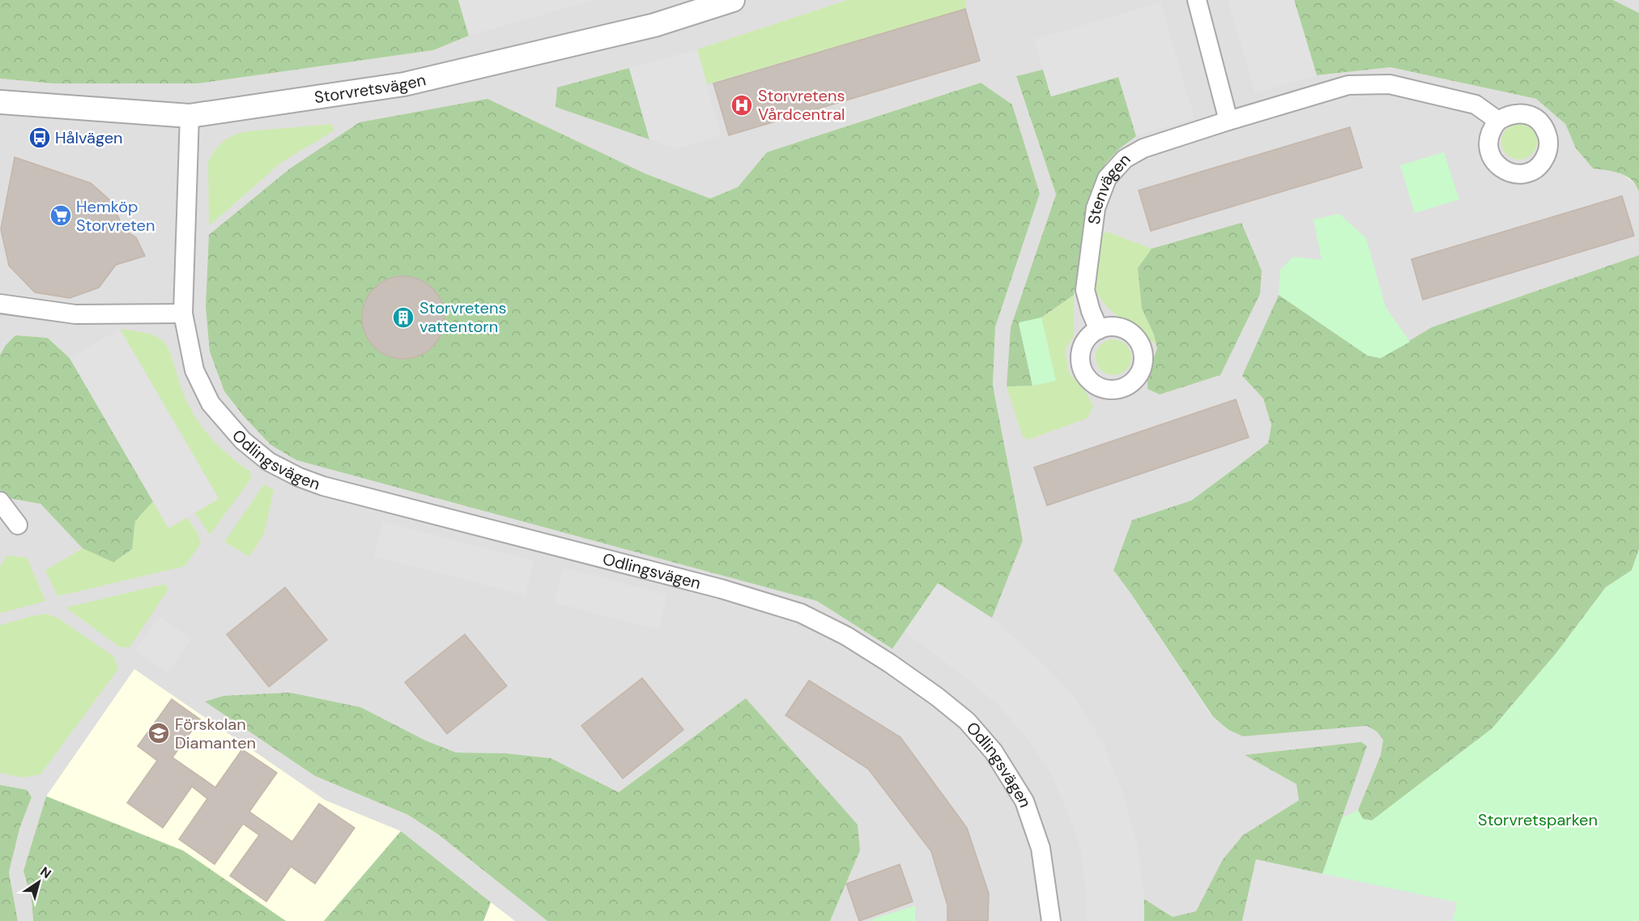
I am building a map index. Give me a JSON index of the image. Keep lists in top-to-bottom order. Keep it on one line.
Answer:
{"streets":{"street":["Storvretsvägen","Stenvägen","Odlingsvägen"]},"crossings":[["Storvretsvägen","Odlingsvägen"]],"parks":["Storvretsparken"],"places":{"hospital":["Storvretens Vårdcentral"],"bus stop":["Hålvägen"],"supermarket":["Hemköp Storvreten"],"building":["Storvretens vattentorn"],"school or university":["Förskolan Diamanten"]},"north":"top right"}
